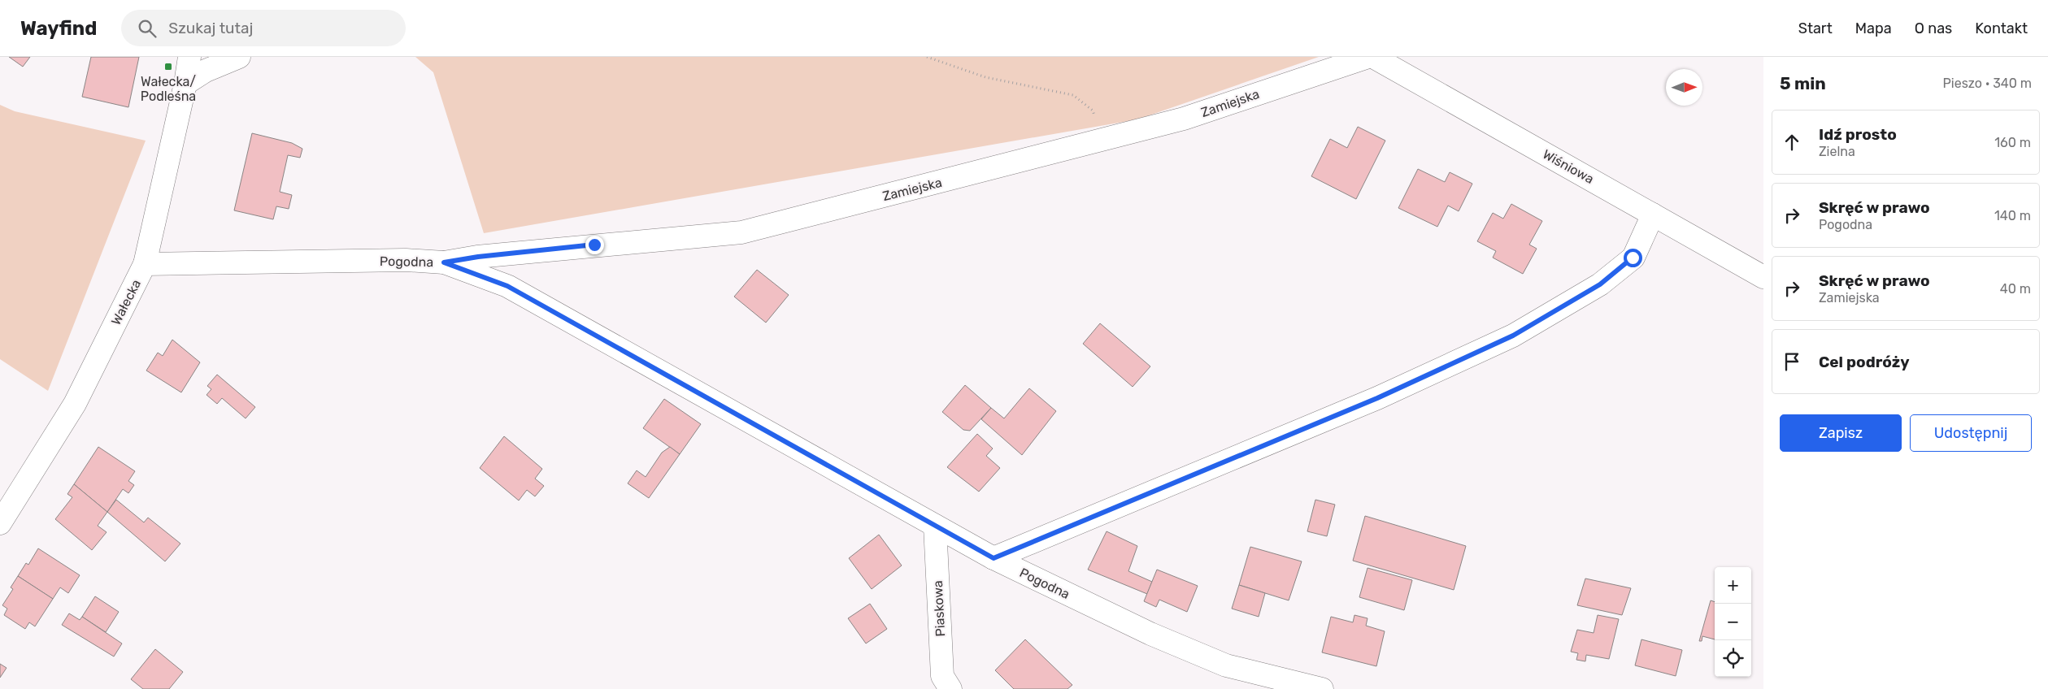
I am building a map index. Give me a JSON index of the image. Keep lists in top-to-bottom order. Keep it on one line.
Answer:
{"streets":{"street":["Zamiejska","Wiśniowa","Pogodna","Wałecka","Piaskowa"]},"crossings":[["Zamiejska","Pogodna"],["Pogodna","Wałecka"],["Pogodna","Piaskowa"]],"places":{"transit":["Wałecka/ Podleśna"]},"north":"right","page":{"header":"Wayfind","search":"Szukaj tutaj","nav":["Start","Mapa","O nas","Kontakt"],"heading":["5 min","Pieszo · 340 m"],"list":[["Idź prosto","Zielna","160 m"],["Skręć w prawo","Pogodna","140 m"],["Skręć w prawo","Zamiejska","40 m"],"Cel podróży"],"buttons":["Zapisz","Udostępnij"],"map_buttons":["+","−"]}}
